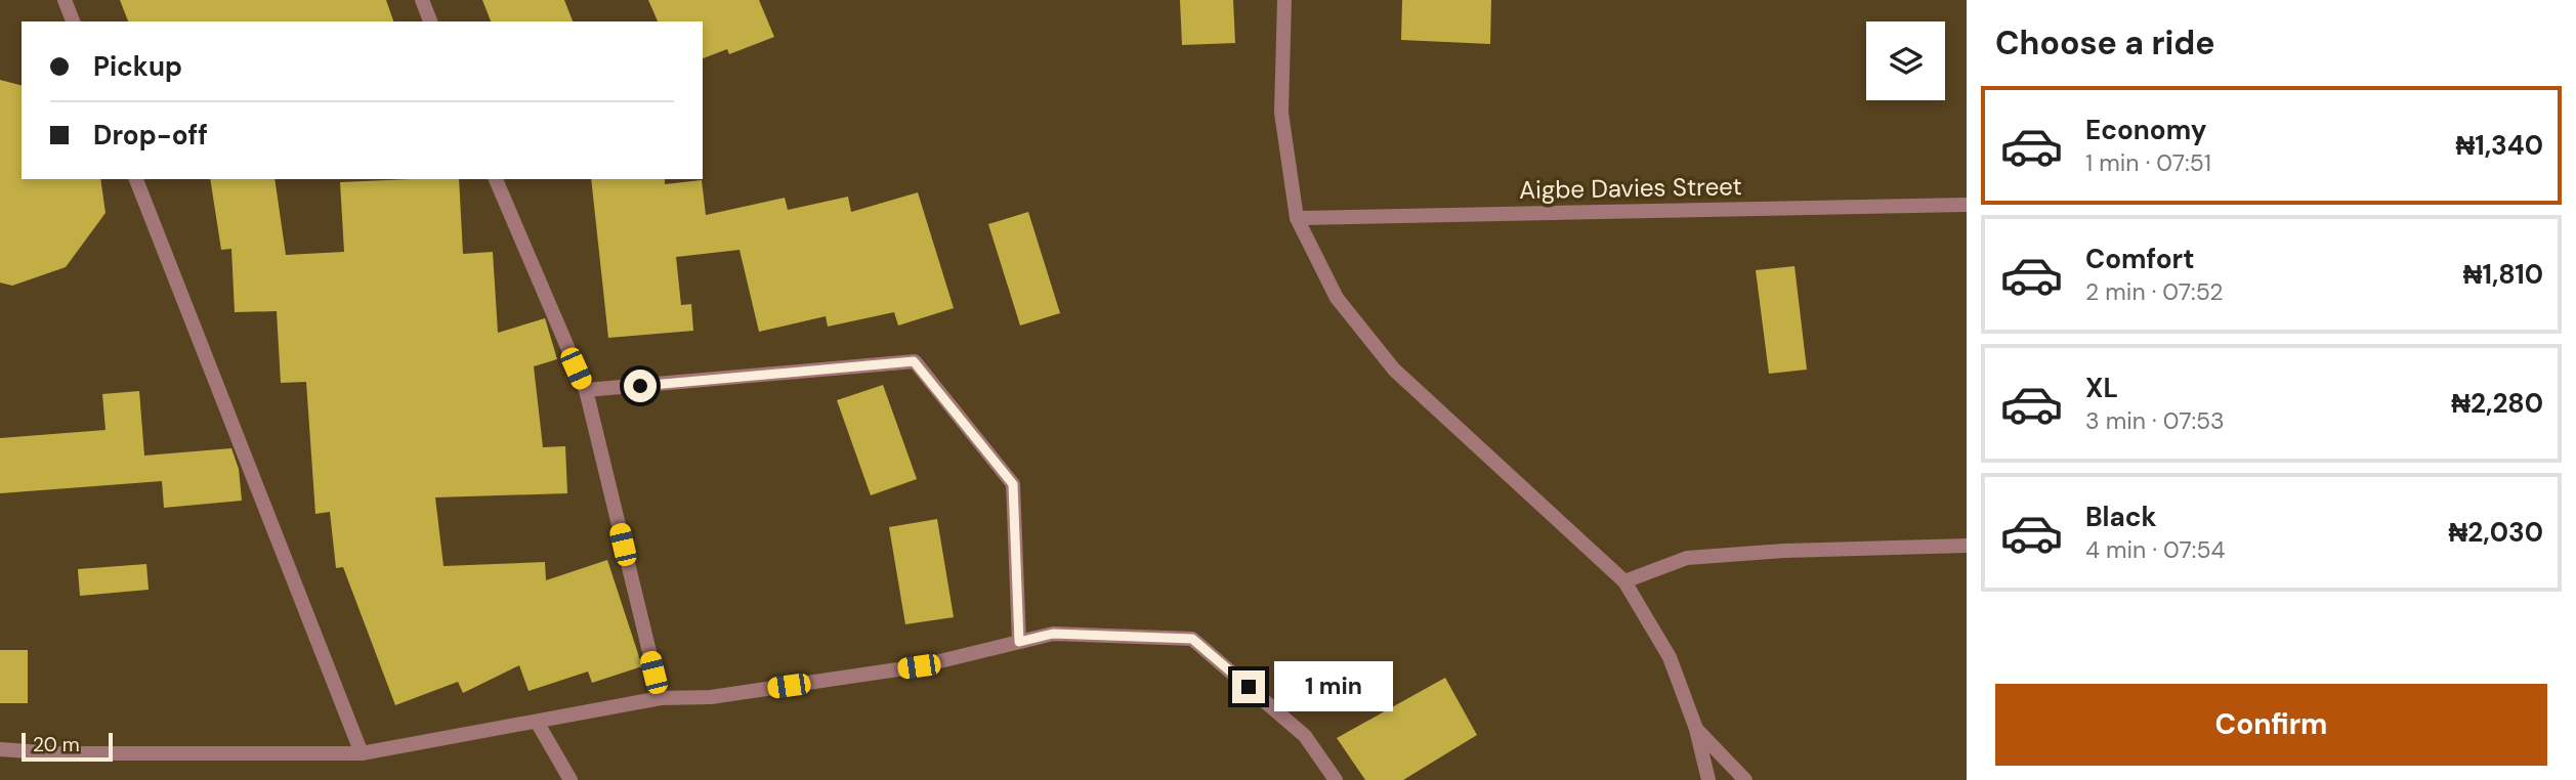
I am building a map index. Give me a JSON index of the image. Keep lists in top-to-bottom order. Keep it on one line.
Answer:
{"streets":{"street":["Aigbe Davies Street"]},"scale_bar":"20 m","page":{"heading":"Choose a ride","banner":["Pickup","Drop-off"],"list":[{"name":"Economy","note":"1 min · 07:51","value":"₦1,340"},{"name":"Comfort","note":"2 min · 07:52","value":"₦1,810"},{"name":"XL","note":"3 min · 07:53","value":"₦2,280"},{"name":"Black","note":"4 min · 07:54","value":"₦2,030"}],"bubble":"1 min","buttons":"Confirm","scale":"20 m"}}
